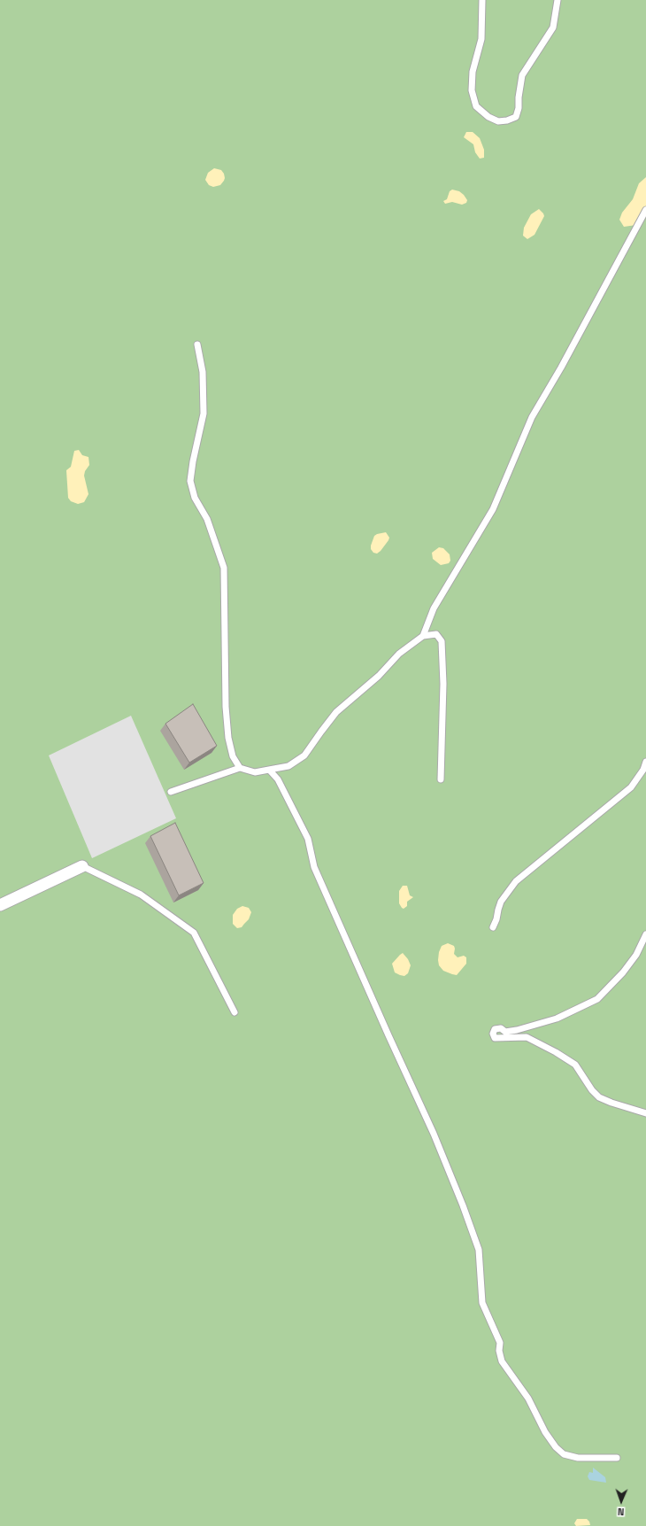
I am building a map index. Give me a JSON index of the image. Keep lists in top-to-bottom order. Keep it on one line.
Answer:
{"north":"bottom"}
